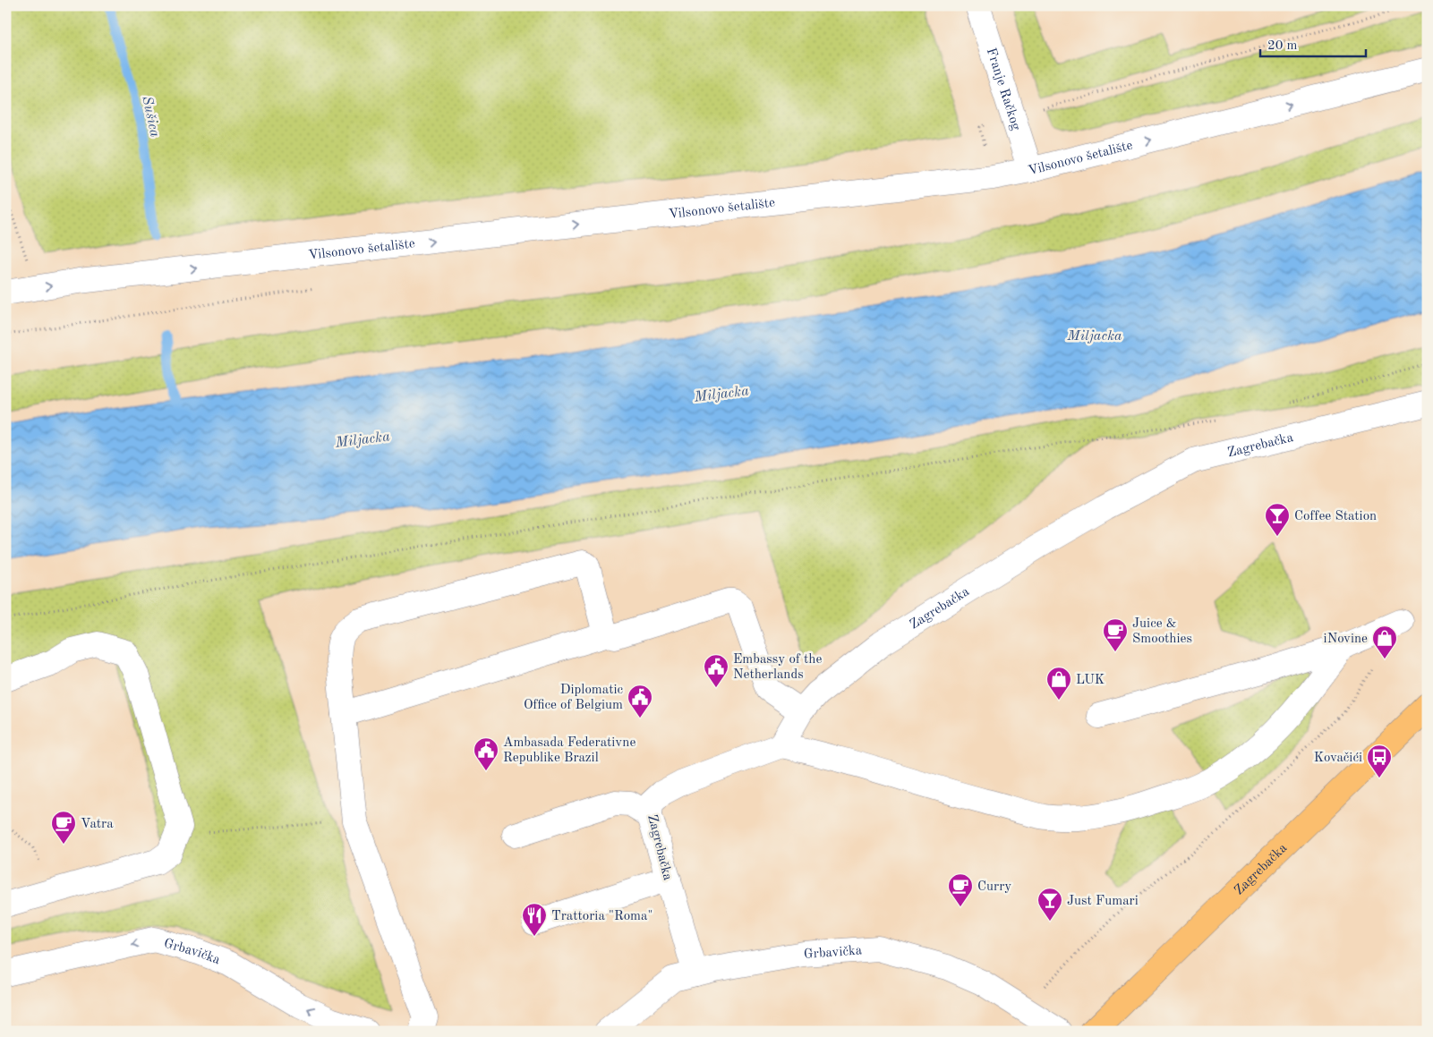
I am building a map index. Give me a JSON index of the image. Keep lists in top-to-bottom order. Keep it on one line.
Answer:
{"streets":{"main road":["Zagrebačka"],"street":["Franje Račkog","Vilsonovo šetalište","Grbavička"]},"crossings":[["Franje Račkog","Vilsonovo šetalište"],["Zagrebačka","Grbavička"]],"one_way":["Vilsonovo šetalište","Grbavička"],"water":["Sušica","Miljacka"],"places":{"bar":["Coffee Station","Just Fumari"],"cafe":["Juice & Smoothies","Vatra","Curry"],"shop":["iNovine","LUK"],"public building":["Embassy of the Netherlands","Diplomatic Office of Belgium","Ambasada Federativne Republike Brazil"],"bus stop":["Kovačići"],"restaurant":["Trattoria \"Roma\""]},"scale_bar":"20 m"}
